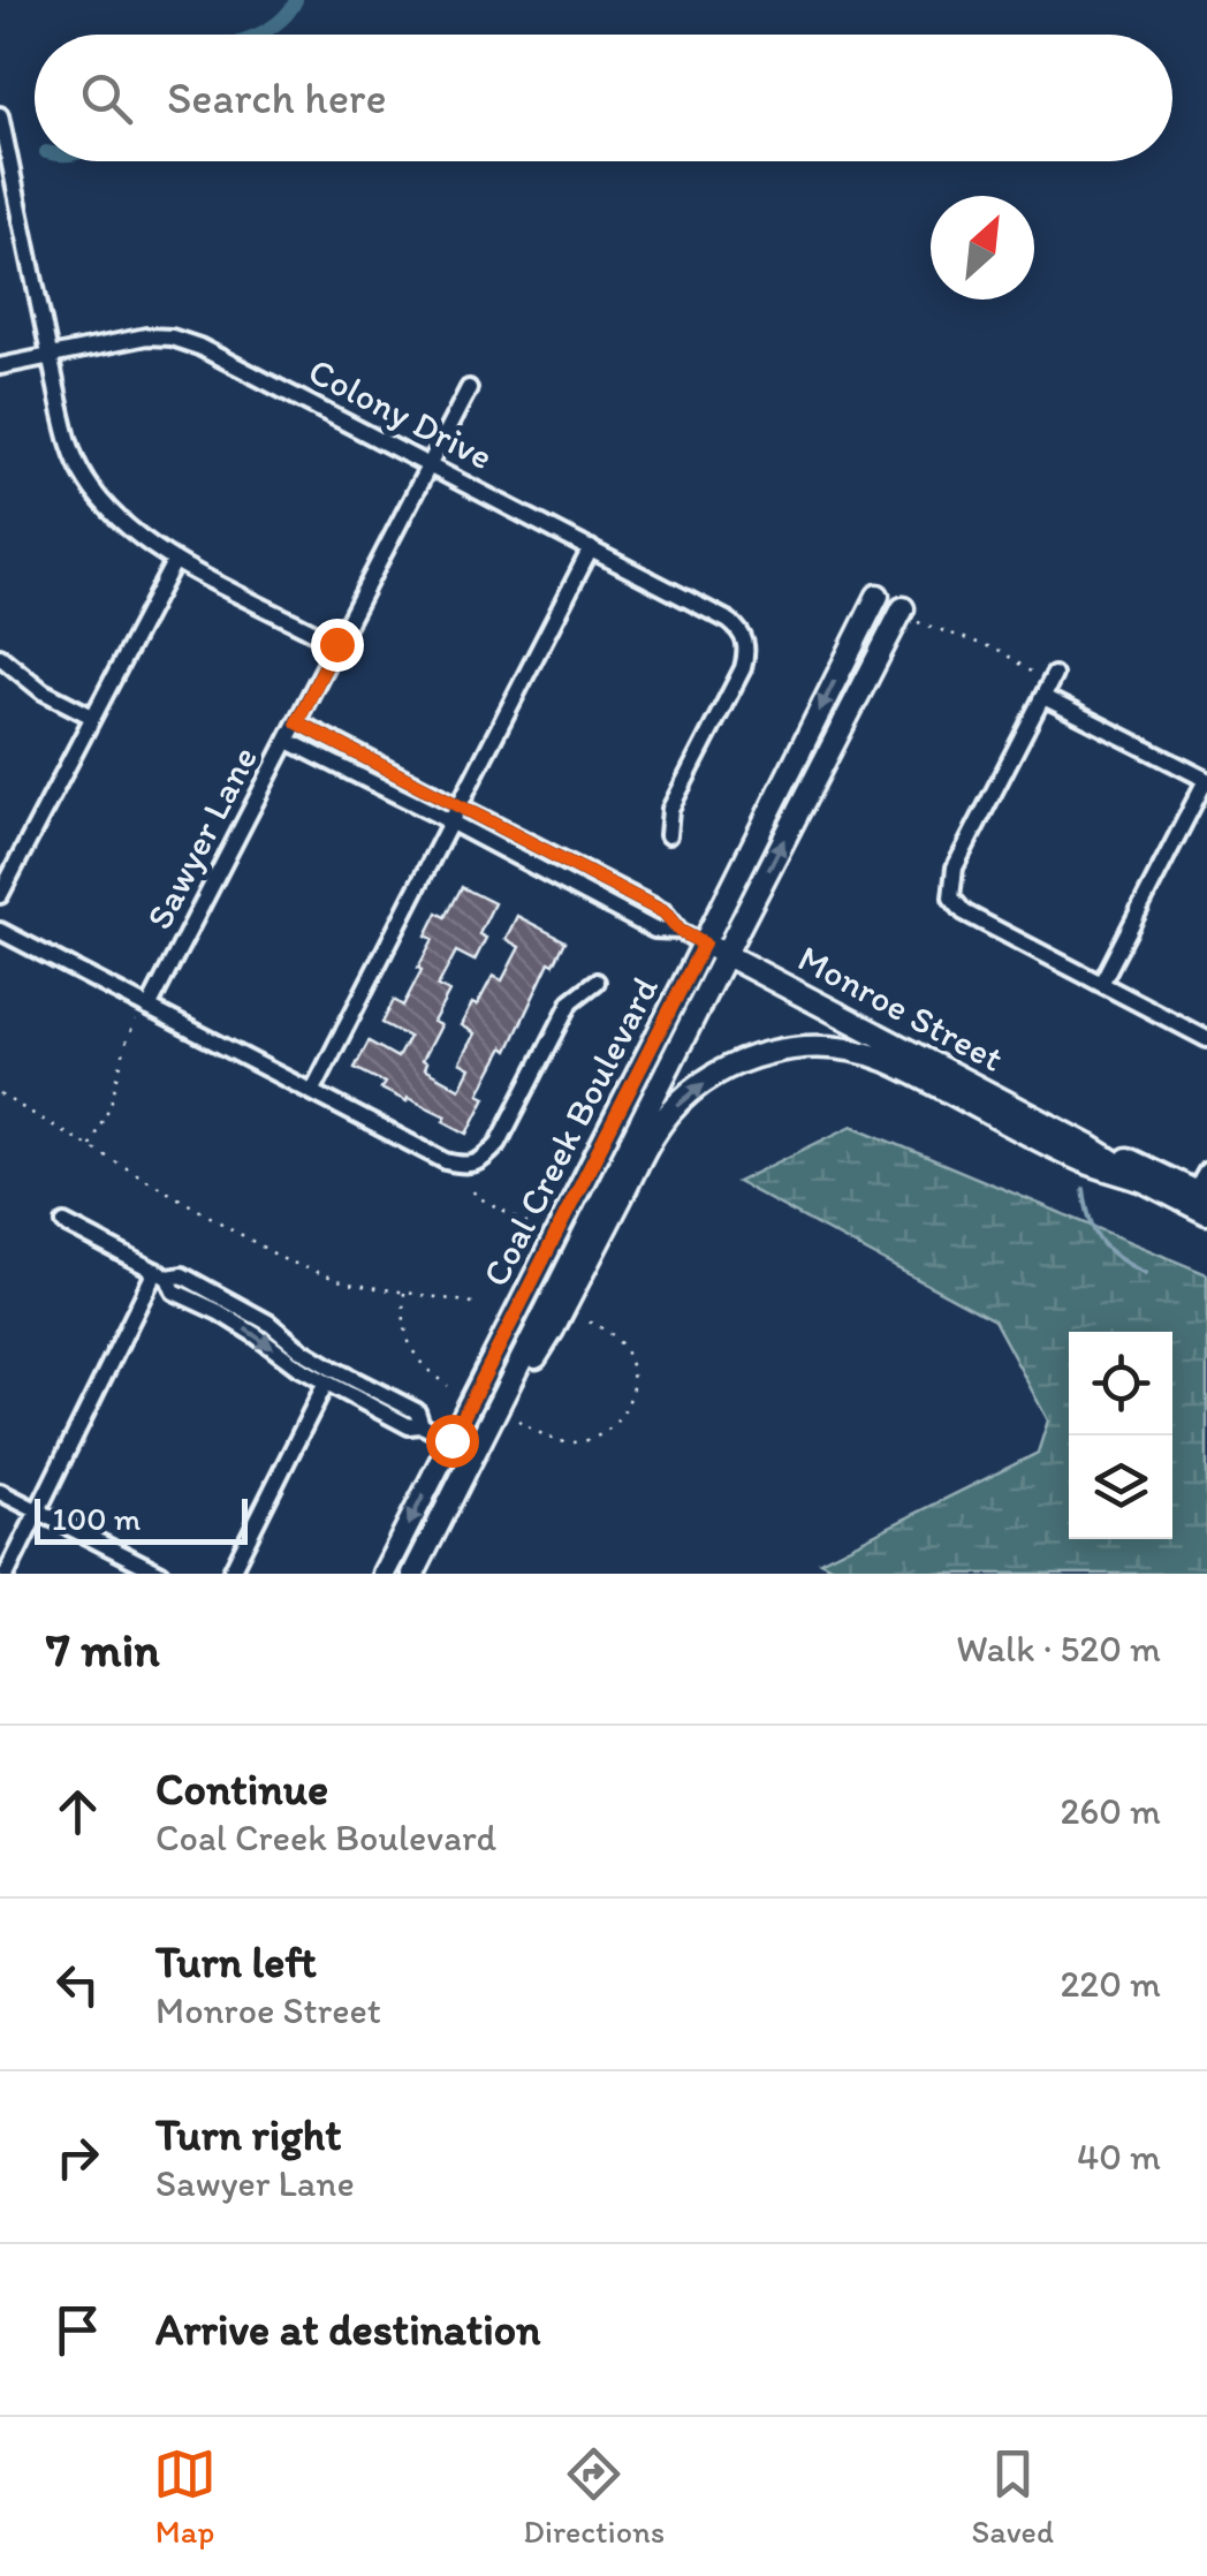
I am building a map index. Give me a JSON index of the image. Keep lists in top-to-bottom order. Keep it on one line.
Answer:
{"streets":{"main road":["Monroe Street","Coal Creek Boulevard"],"street":["Colony Drive","Sawyer Lane"]},"crossings":[["Colony Drive","Sawyer Lane"],["Sawyer Lane","Monroe Street"],["Monroe Street","Coal Creek Boulevard"]],"scale_bar":"100 m","north":"top right","page":{"search":"Search here","scale":"100 m","heading":["7 min","Walk · 520 m"],"list":[["Continue","Coal Creek Boulevard","260 m"],["Turn left","Monroe Street","220 m"],["Turn right","Sawyer Lane","40 m"],"Arrive at destination"],"nav":["Map","Directions","Saved"]}}
